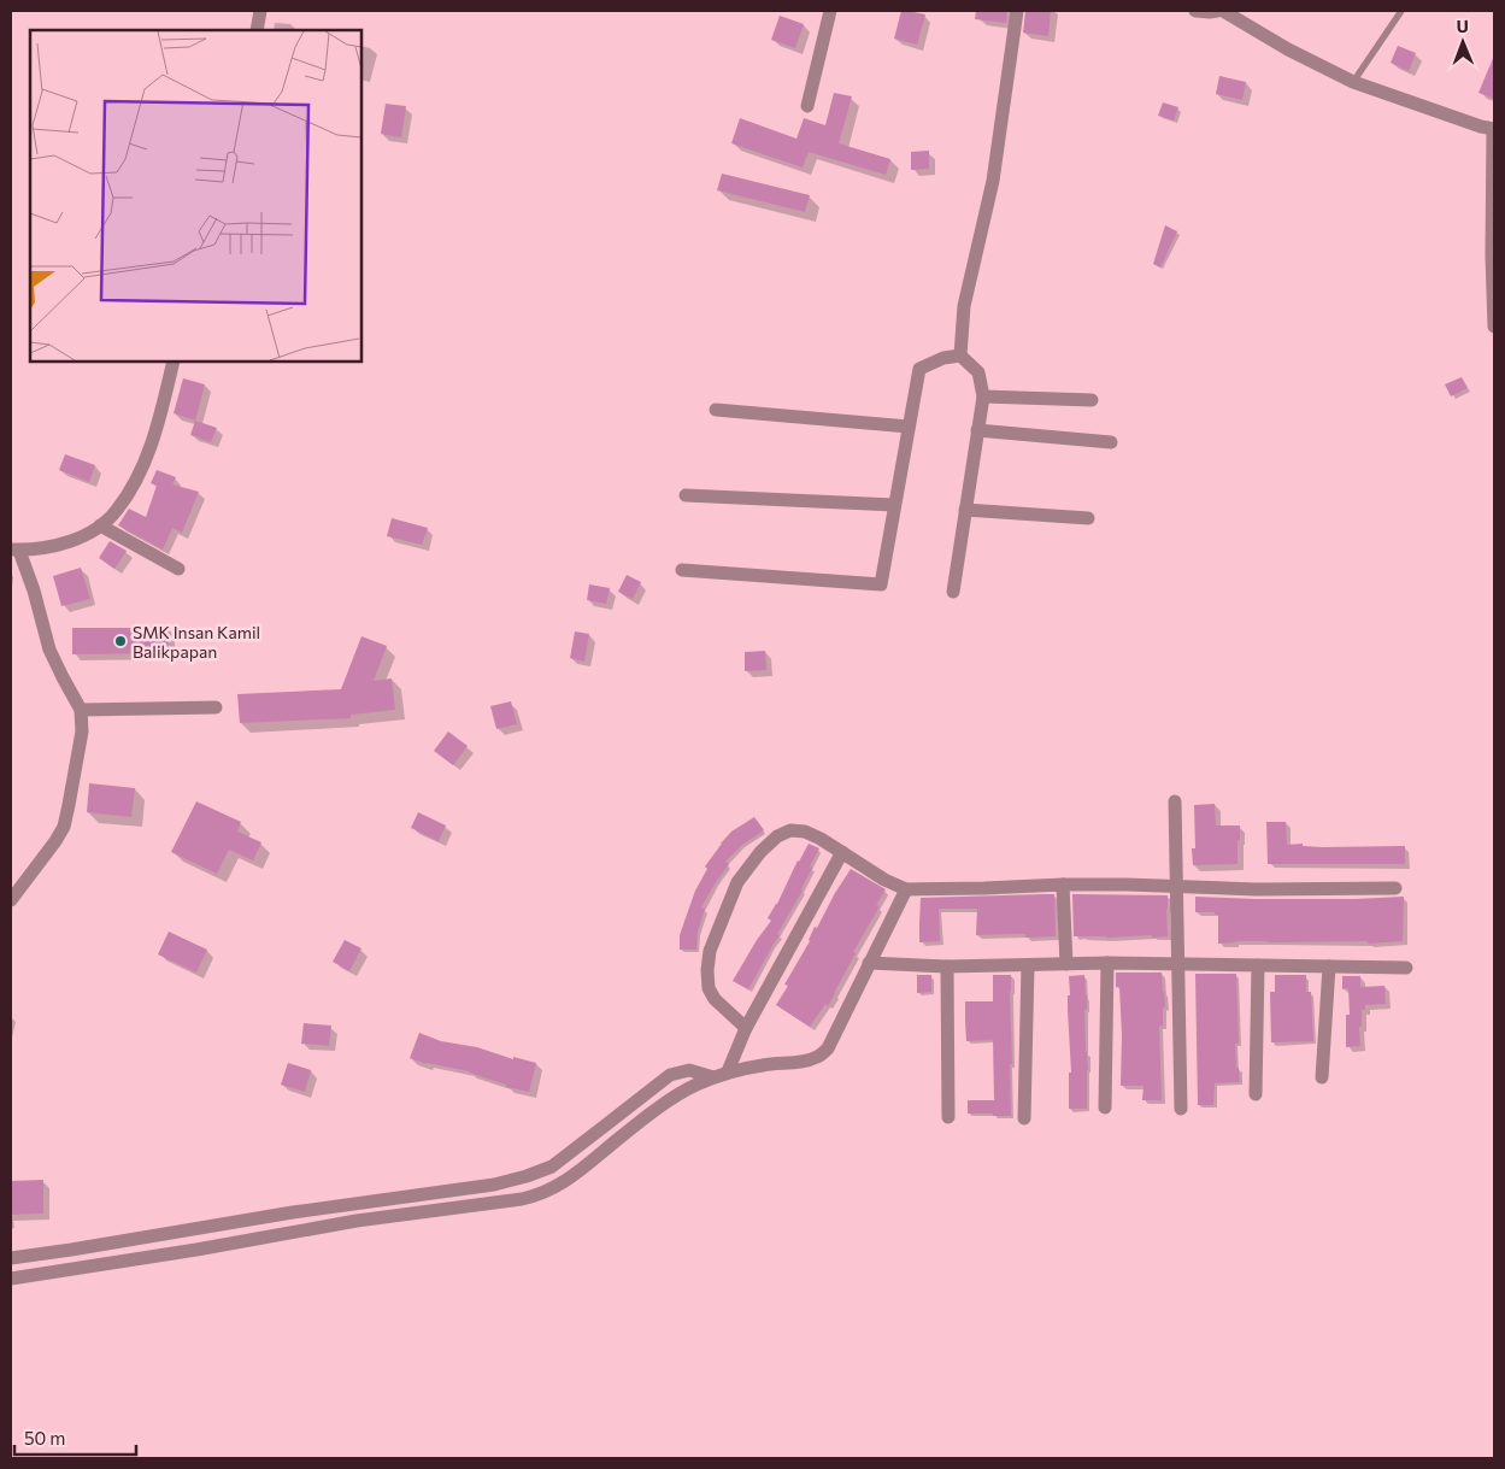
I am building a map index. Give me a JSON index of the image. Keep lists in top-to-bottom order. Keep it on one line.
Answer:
{"places":["SMK Insan Kamil Balikpapan"],"scale_bar":"50 m","north":"top"}
